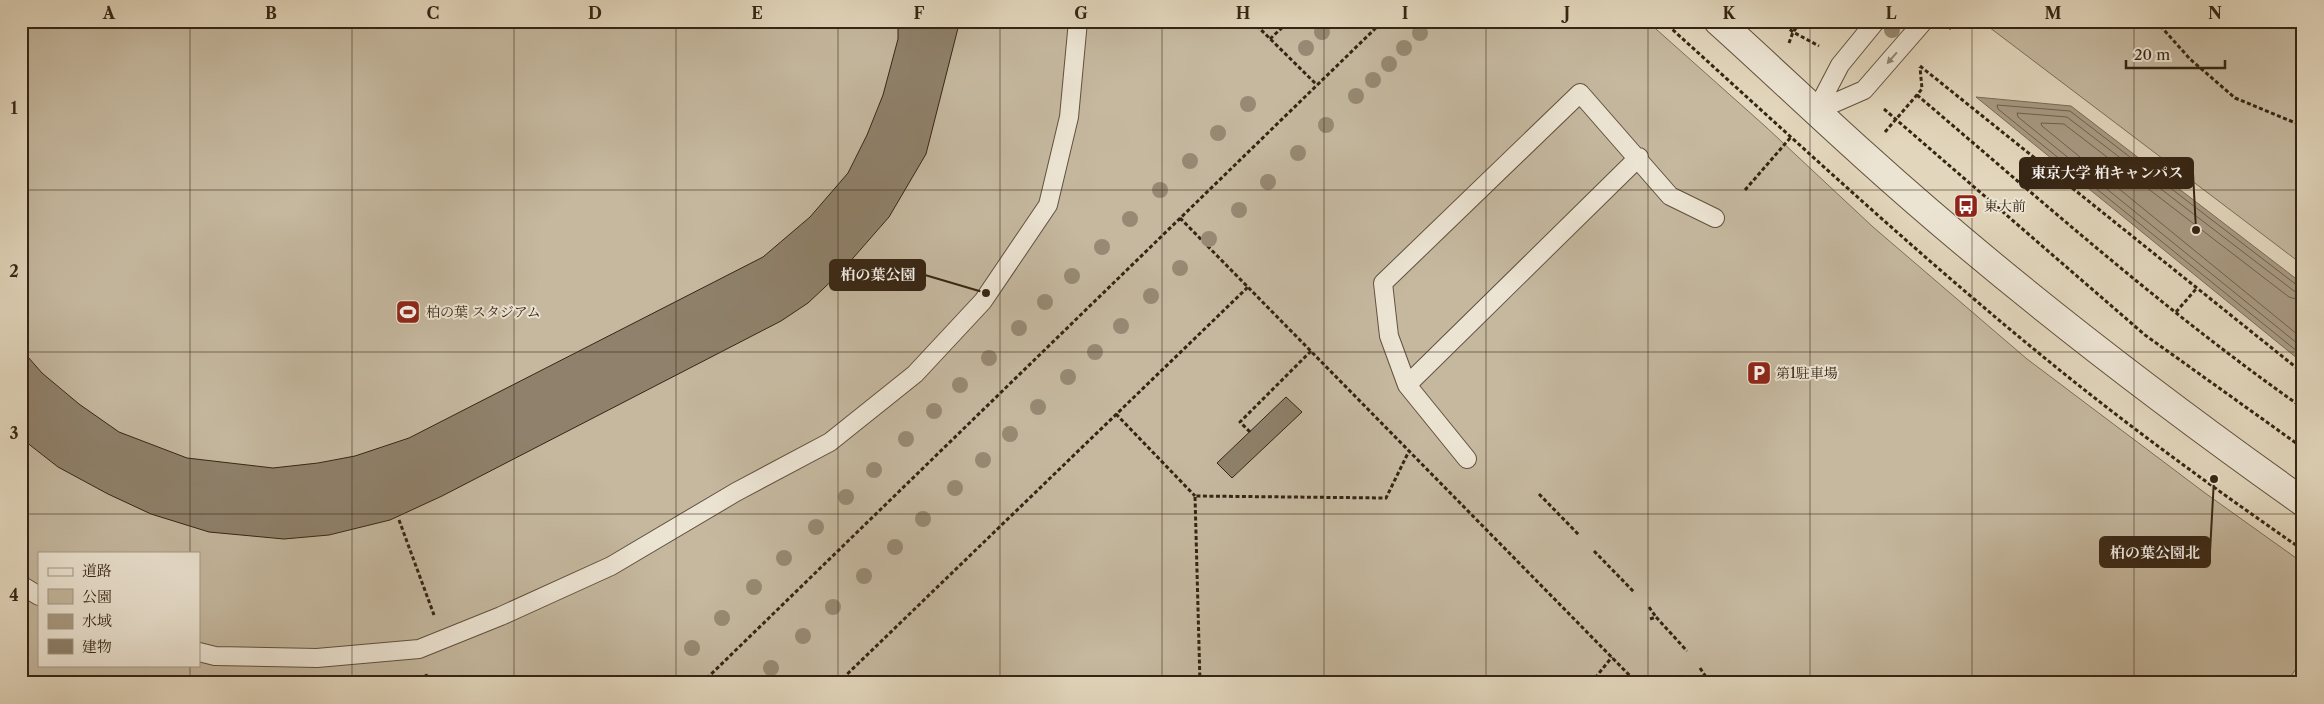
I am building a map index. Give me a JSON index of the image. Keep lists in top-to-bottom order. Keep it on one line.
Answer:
{"places":{"bus stop":["東大前"],"other":["東京大学 柏キャンパス","柏の葉公園","柏の葉公園北"],"sports":["柏の葉 スタジアム"],"parking":["第1駐車場"]},"legend":["道路","公園","水域","建物"],"scale_bar":"20 m","grid":{"columns":["A","B","C","D","E","F","G","H","I","J","K","L","M","N"],"rows":["1","2","3","4"]}}
